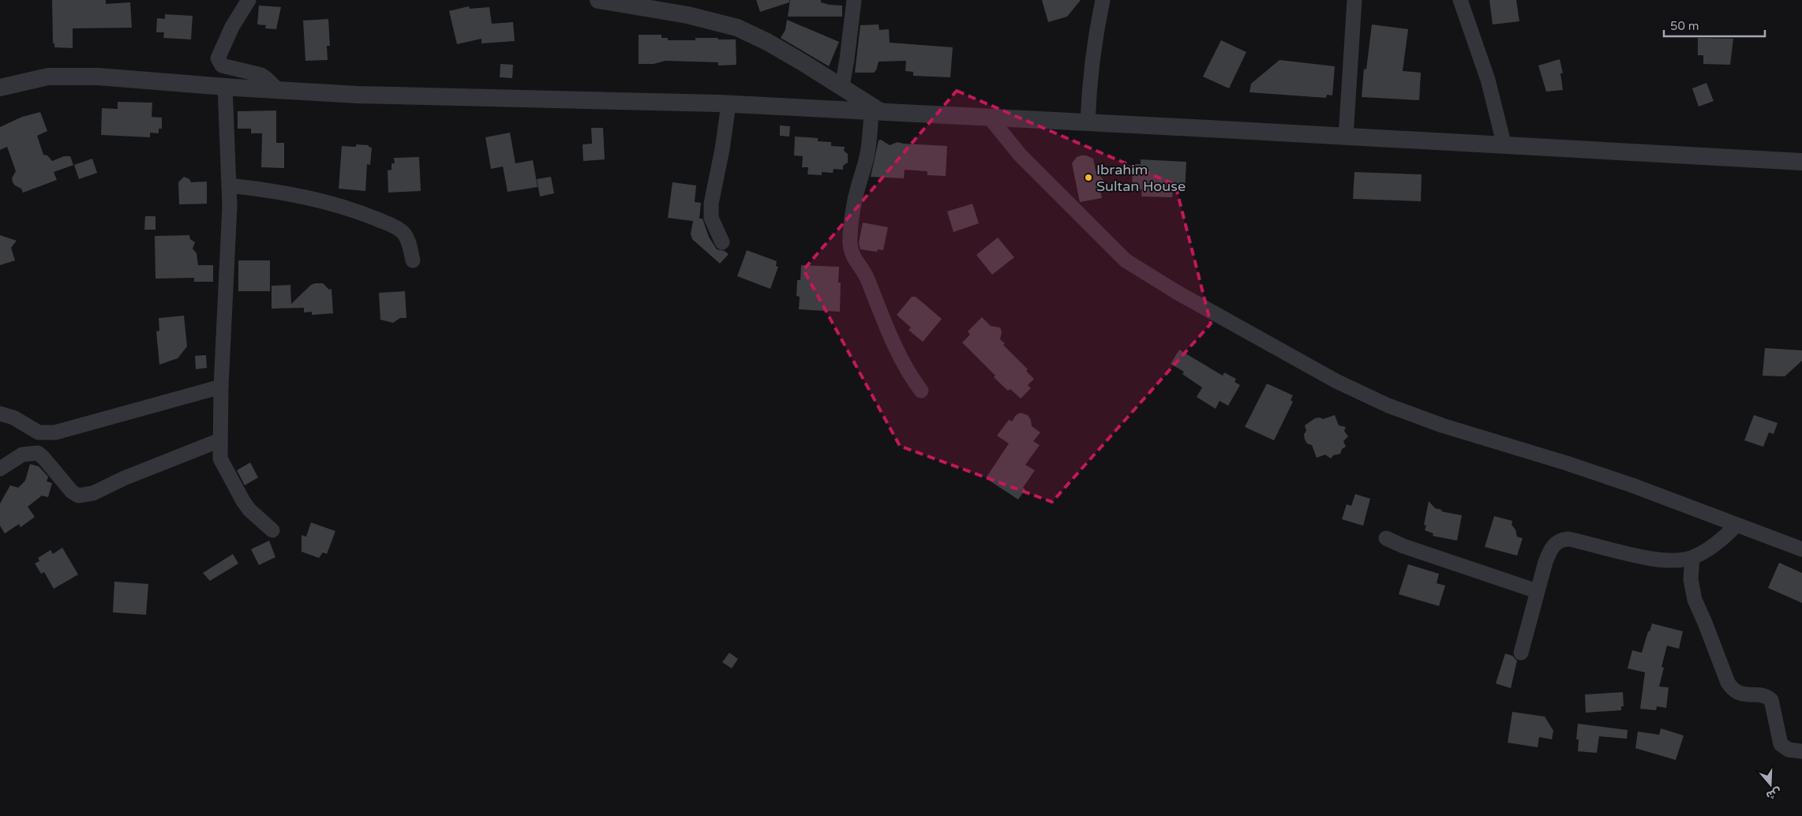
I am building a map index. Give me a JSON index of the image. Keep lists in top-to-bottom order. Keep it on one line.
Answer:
{"places":["Ibrahim Sultan House"],"scale_bar":"50 m","north":"bottom"}
